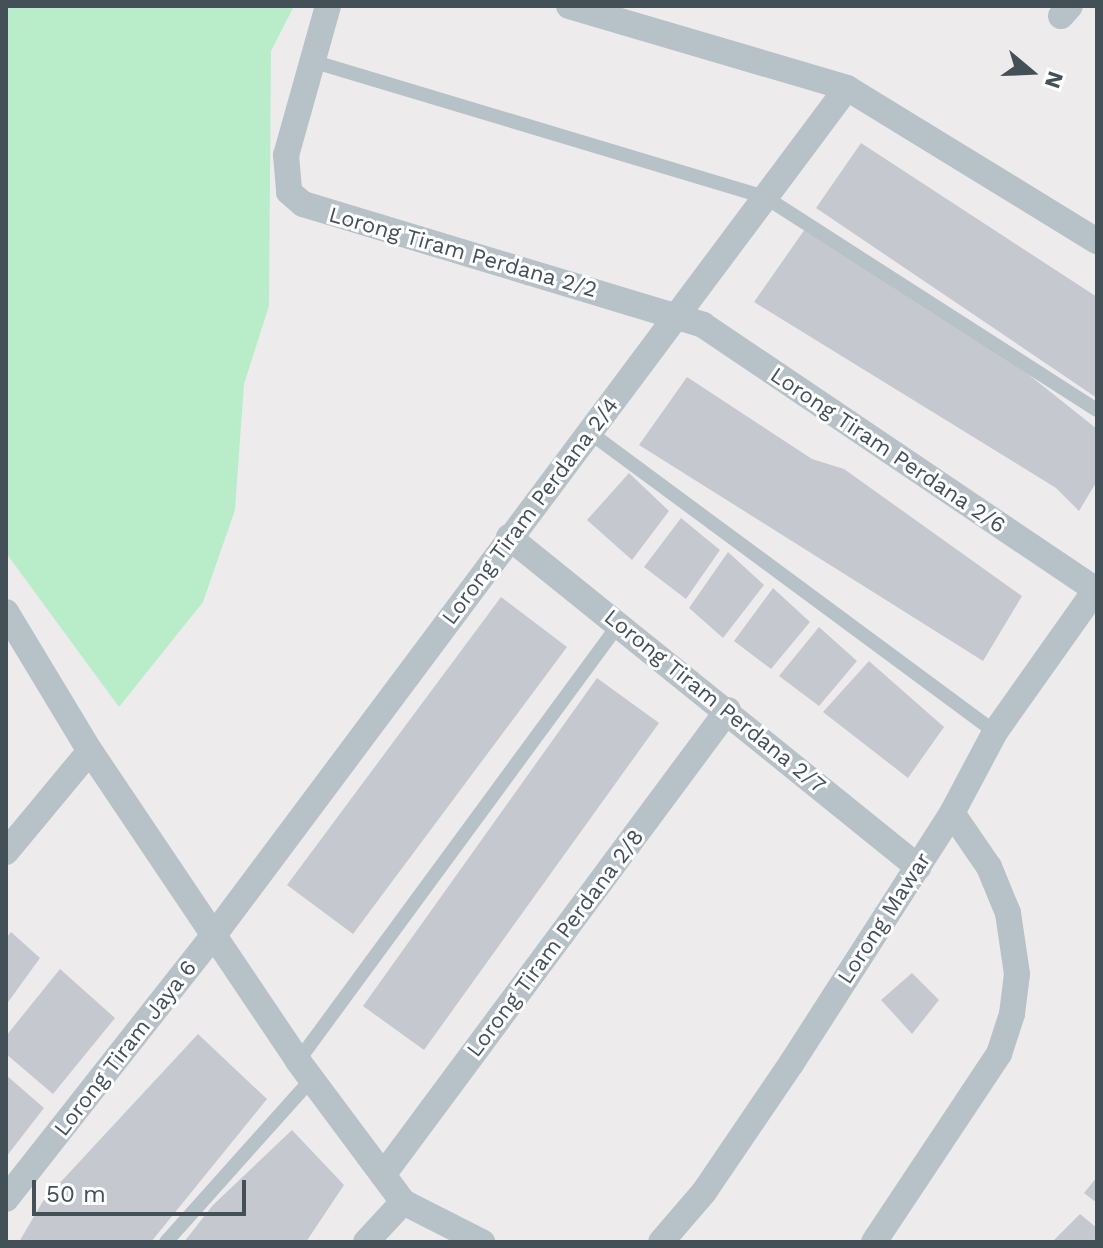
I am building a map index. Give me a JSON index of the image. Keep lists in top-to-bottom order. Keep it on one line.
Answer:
{"streets":{"street":["Lorong Tiram Perdana 2/2","Lorong Tiram Perdana 2/6","Lorong Tiram Perdana 2/4","Lorong Tiram Perdana 2/7","Lorong Mawar","Lorong Tiram Perdana 2/8","Lorong Tiram Jaya 6"]},"crossings":[["Lorong Tiram Perdana 2/2","Lorong Tiram Perdana 2/6"],["Lorong Tiram Perdana 2/2","Lorong Tiram Perdana 2/4"],["Lorong Tiram Perdana 2/6","Lorong Tiram Perdana 2/4"],["Lorong Tiram Perdana 2/6","Lorong Mawar"],["Lorong Tiram Perdana 2/4","Lorong Tiram Perdana 2/7"],["Lorong Tiram Perdana 2/4","Lorong Tiram Jaya 6"],["Lorong Tiram Perdana 2/7","Lorong Mawar"],["Lorong Tiram Perdana 2/7","Lorong Tiram Perdana 2/8"]],"scale_bar":"50 m","north":"right"}
